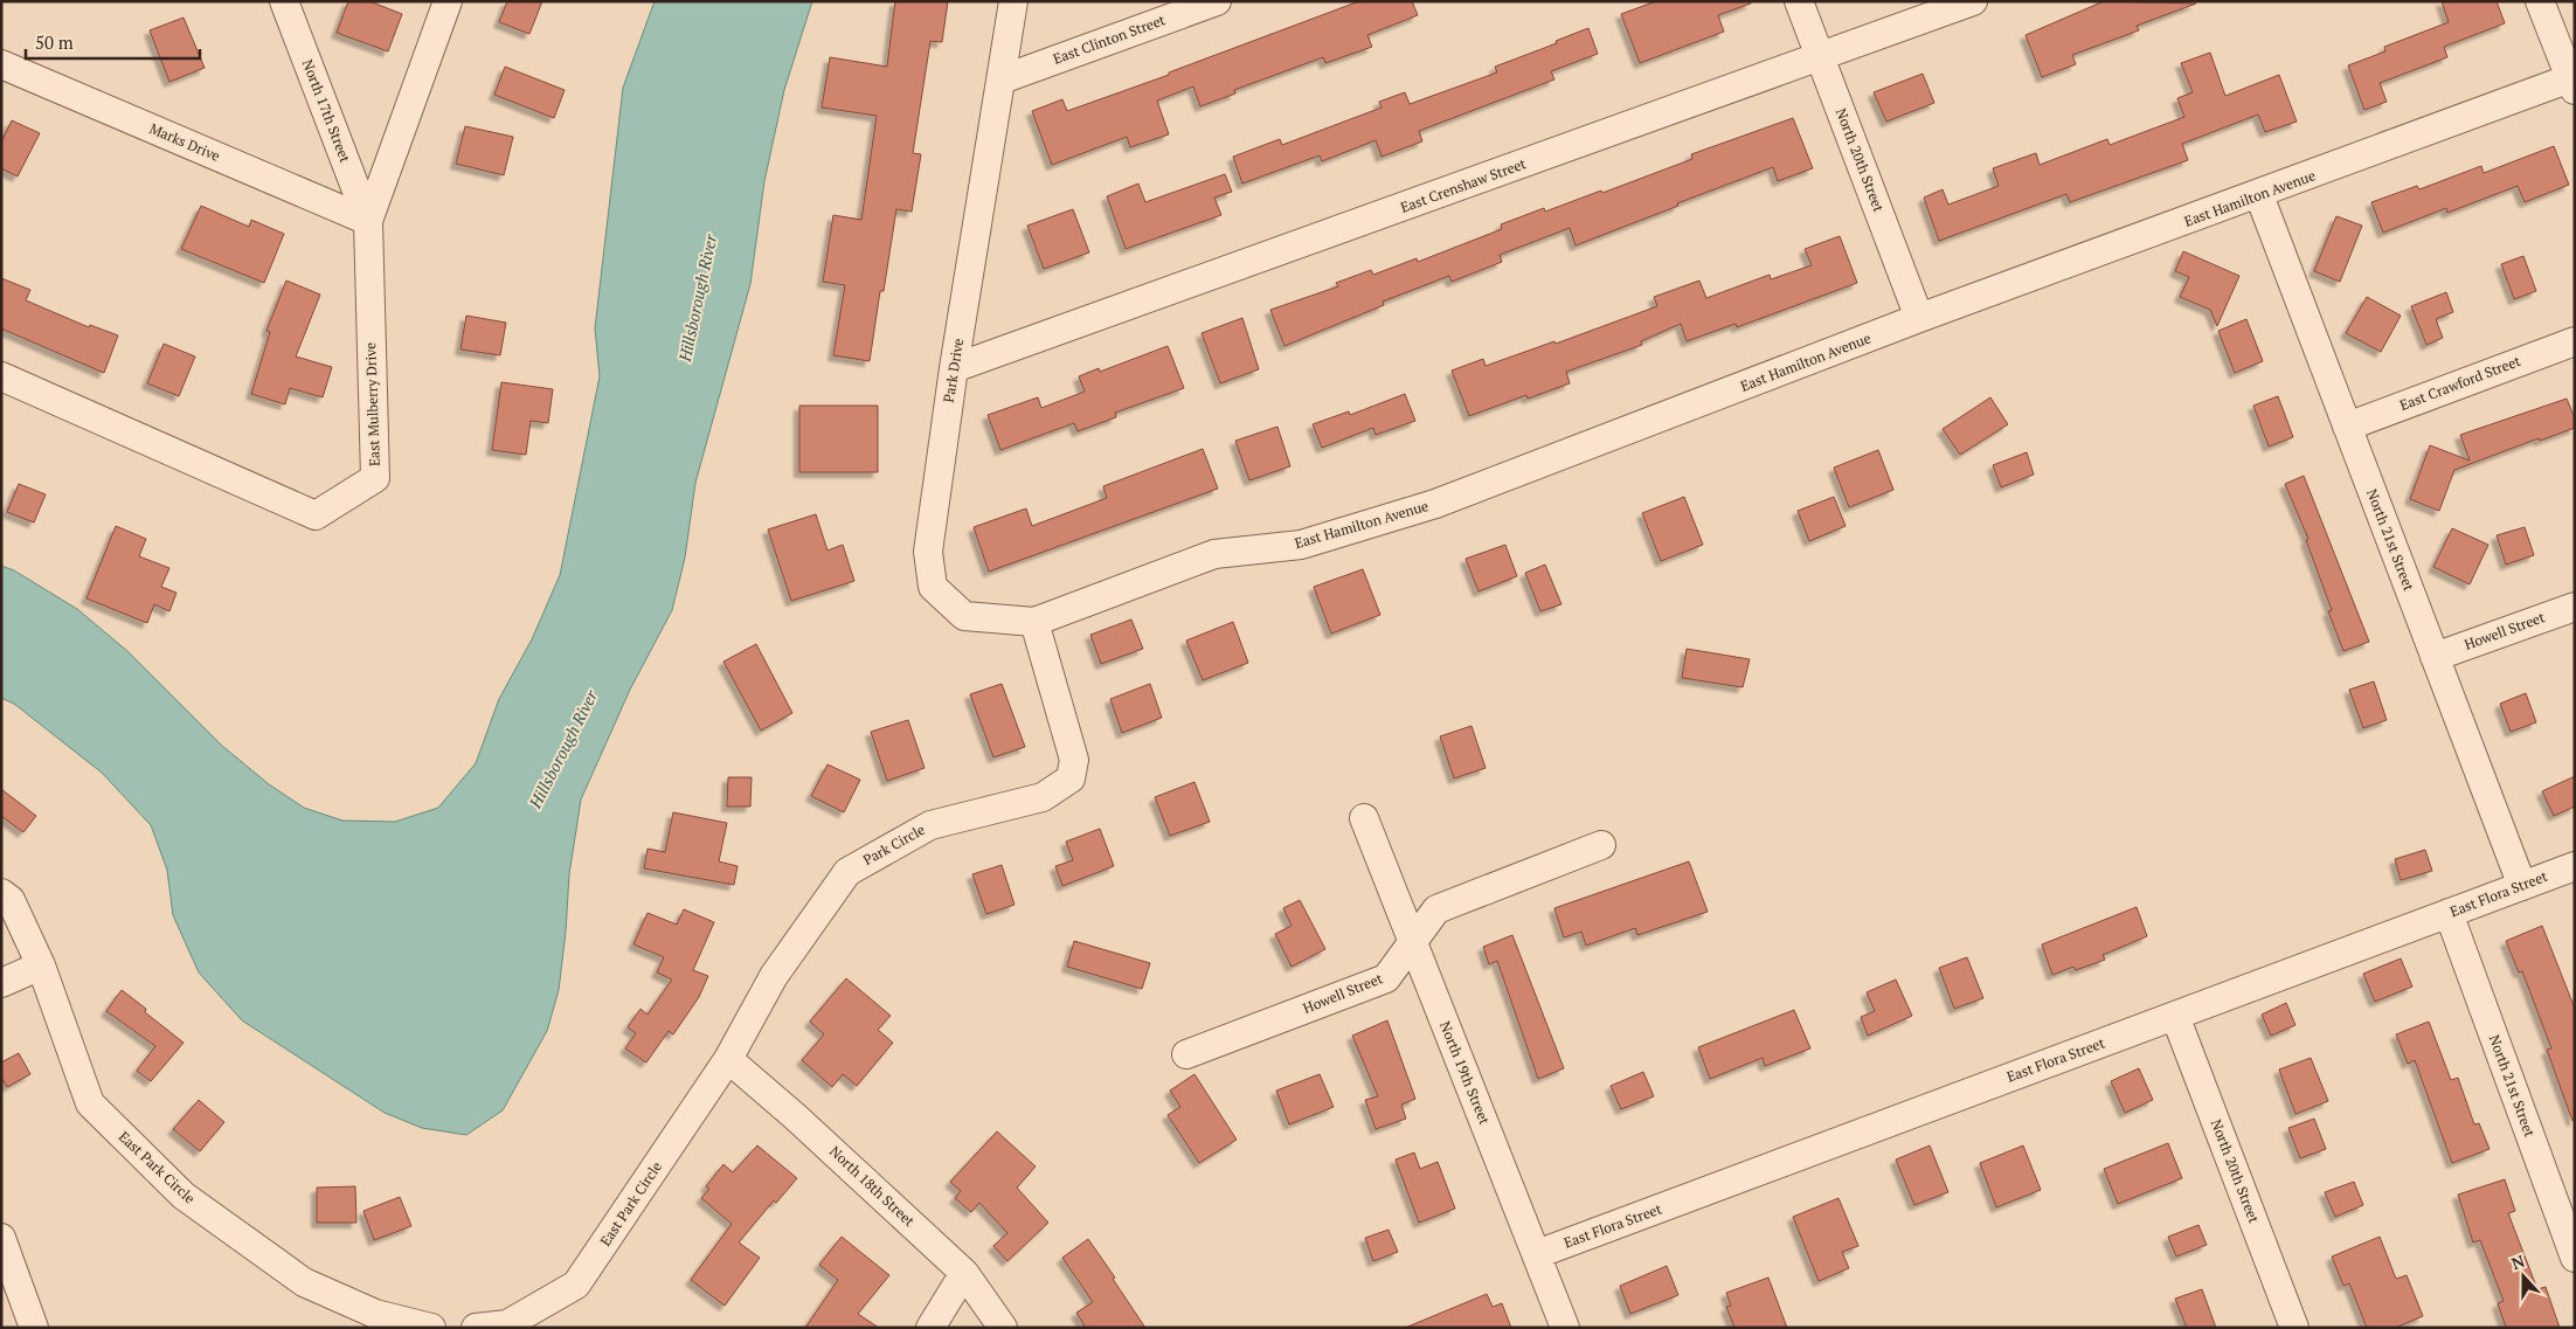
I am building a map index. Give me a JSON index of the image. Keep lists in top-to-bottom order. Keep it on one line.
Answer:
{"streets":{"street":["East Clinton Street","North 17th Street","Marks Drive","North 20th Street","East Crenshaw Street","East Hamilton Avenue","Park Drive","East Crawford Street","East Mulberry Drive","North 21st Street","Howell Street","Park Circle","East Flora Street","North 19th Street","East Park Circle","North 18th Street"]},"crossings":[["East Clinton Street","Park Drive"],["North 17th Street","Marks Drive"],["North 17th Street","East Mulberry Drive"],["Marks Drive","East Mulberry Drive"],["North 20th Street","East Crenshaw Street"],["North 20th Street","East Hamilton Avenue"],["North 20th Street","East Flora Street"],["East Crenshaw Street","Park Drive"],["East Hamilton Avenue","Park Drive"],["East Hamilton Avenue","North 21st Street"],["East Hamilton Avenue","Park Circle"],["Park Drive","Park Circle"],["East Crawford Street","North 21st Street"],["North 21st Street","Howell Street"],["North 21st Street","East Flora Street"],["Howell Street","North 19th Street"],["Park Circle","East Park Circle"],["Park Circle","North 18th Street"],["East Flora Street","North 19th Street"],["East Park Circle","North 18th Street"]],"water":["Hillsborough River"],"scale_bar":"50 m","north":"top"}
